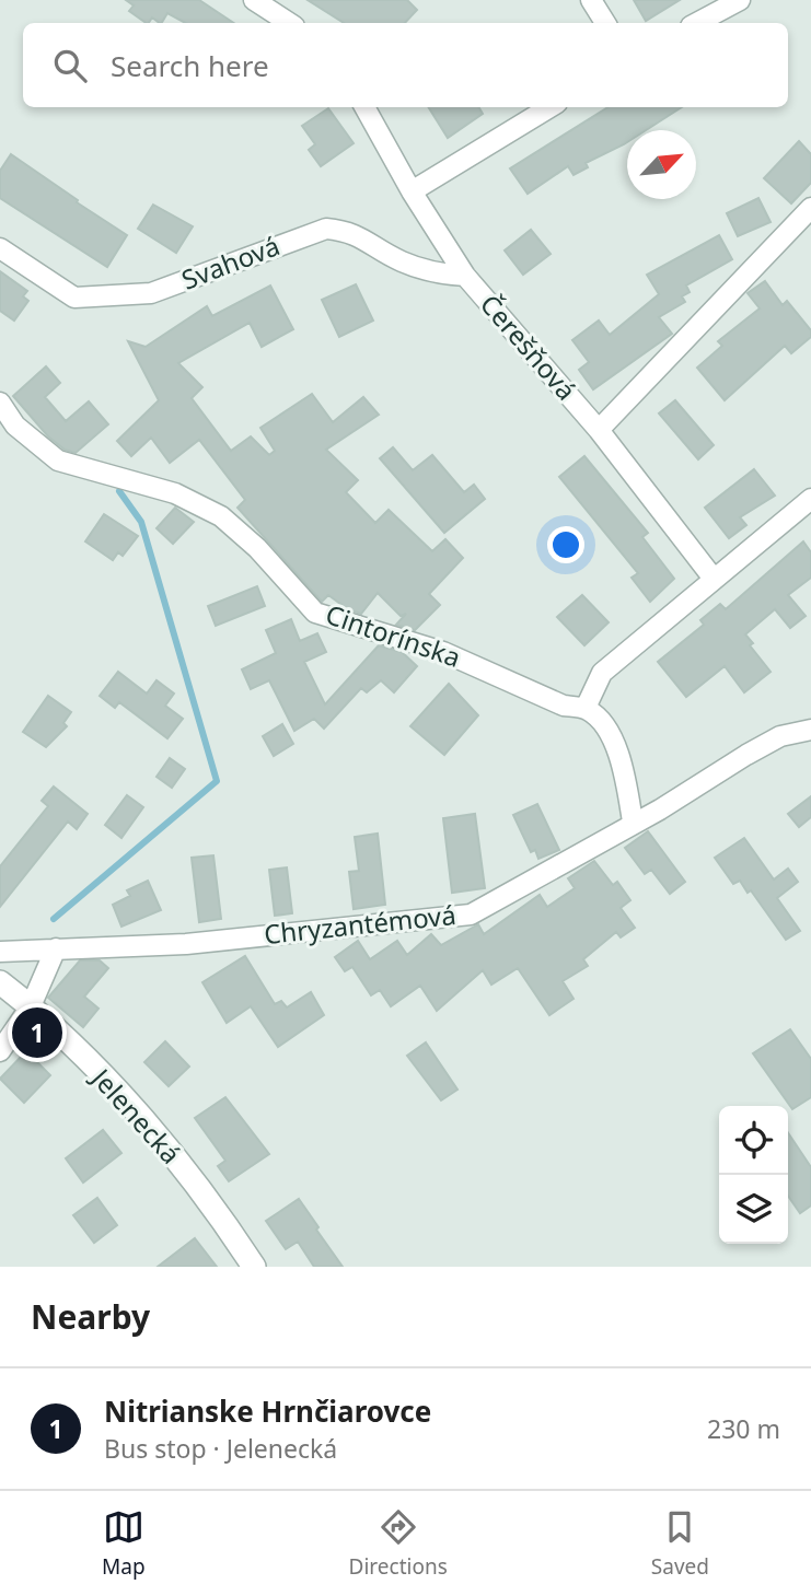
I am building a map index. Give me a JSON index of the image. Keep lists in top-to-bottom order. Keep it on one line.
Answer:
{"streets":{"street":["Svahová","Čerešňová","Cintorínska","Chryzantémová","Jelenecká"]},"crossings":[["Svahová","Čerešňová"]],"north":"top right","page":{"search":"Search here","pins":"1","heading":"Nearby","list":[{"mark":"1","name":"Nitrianske Hrnčiarovce","note":"Bus stop · Jelenecká","value":"230 m"}],"nav":["Map","Directions","Saved"]}}
